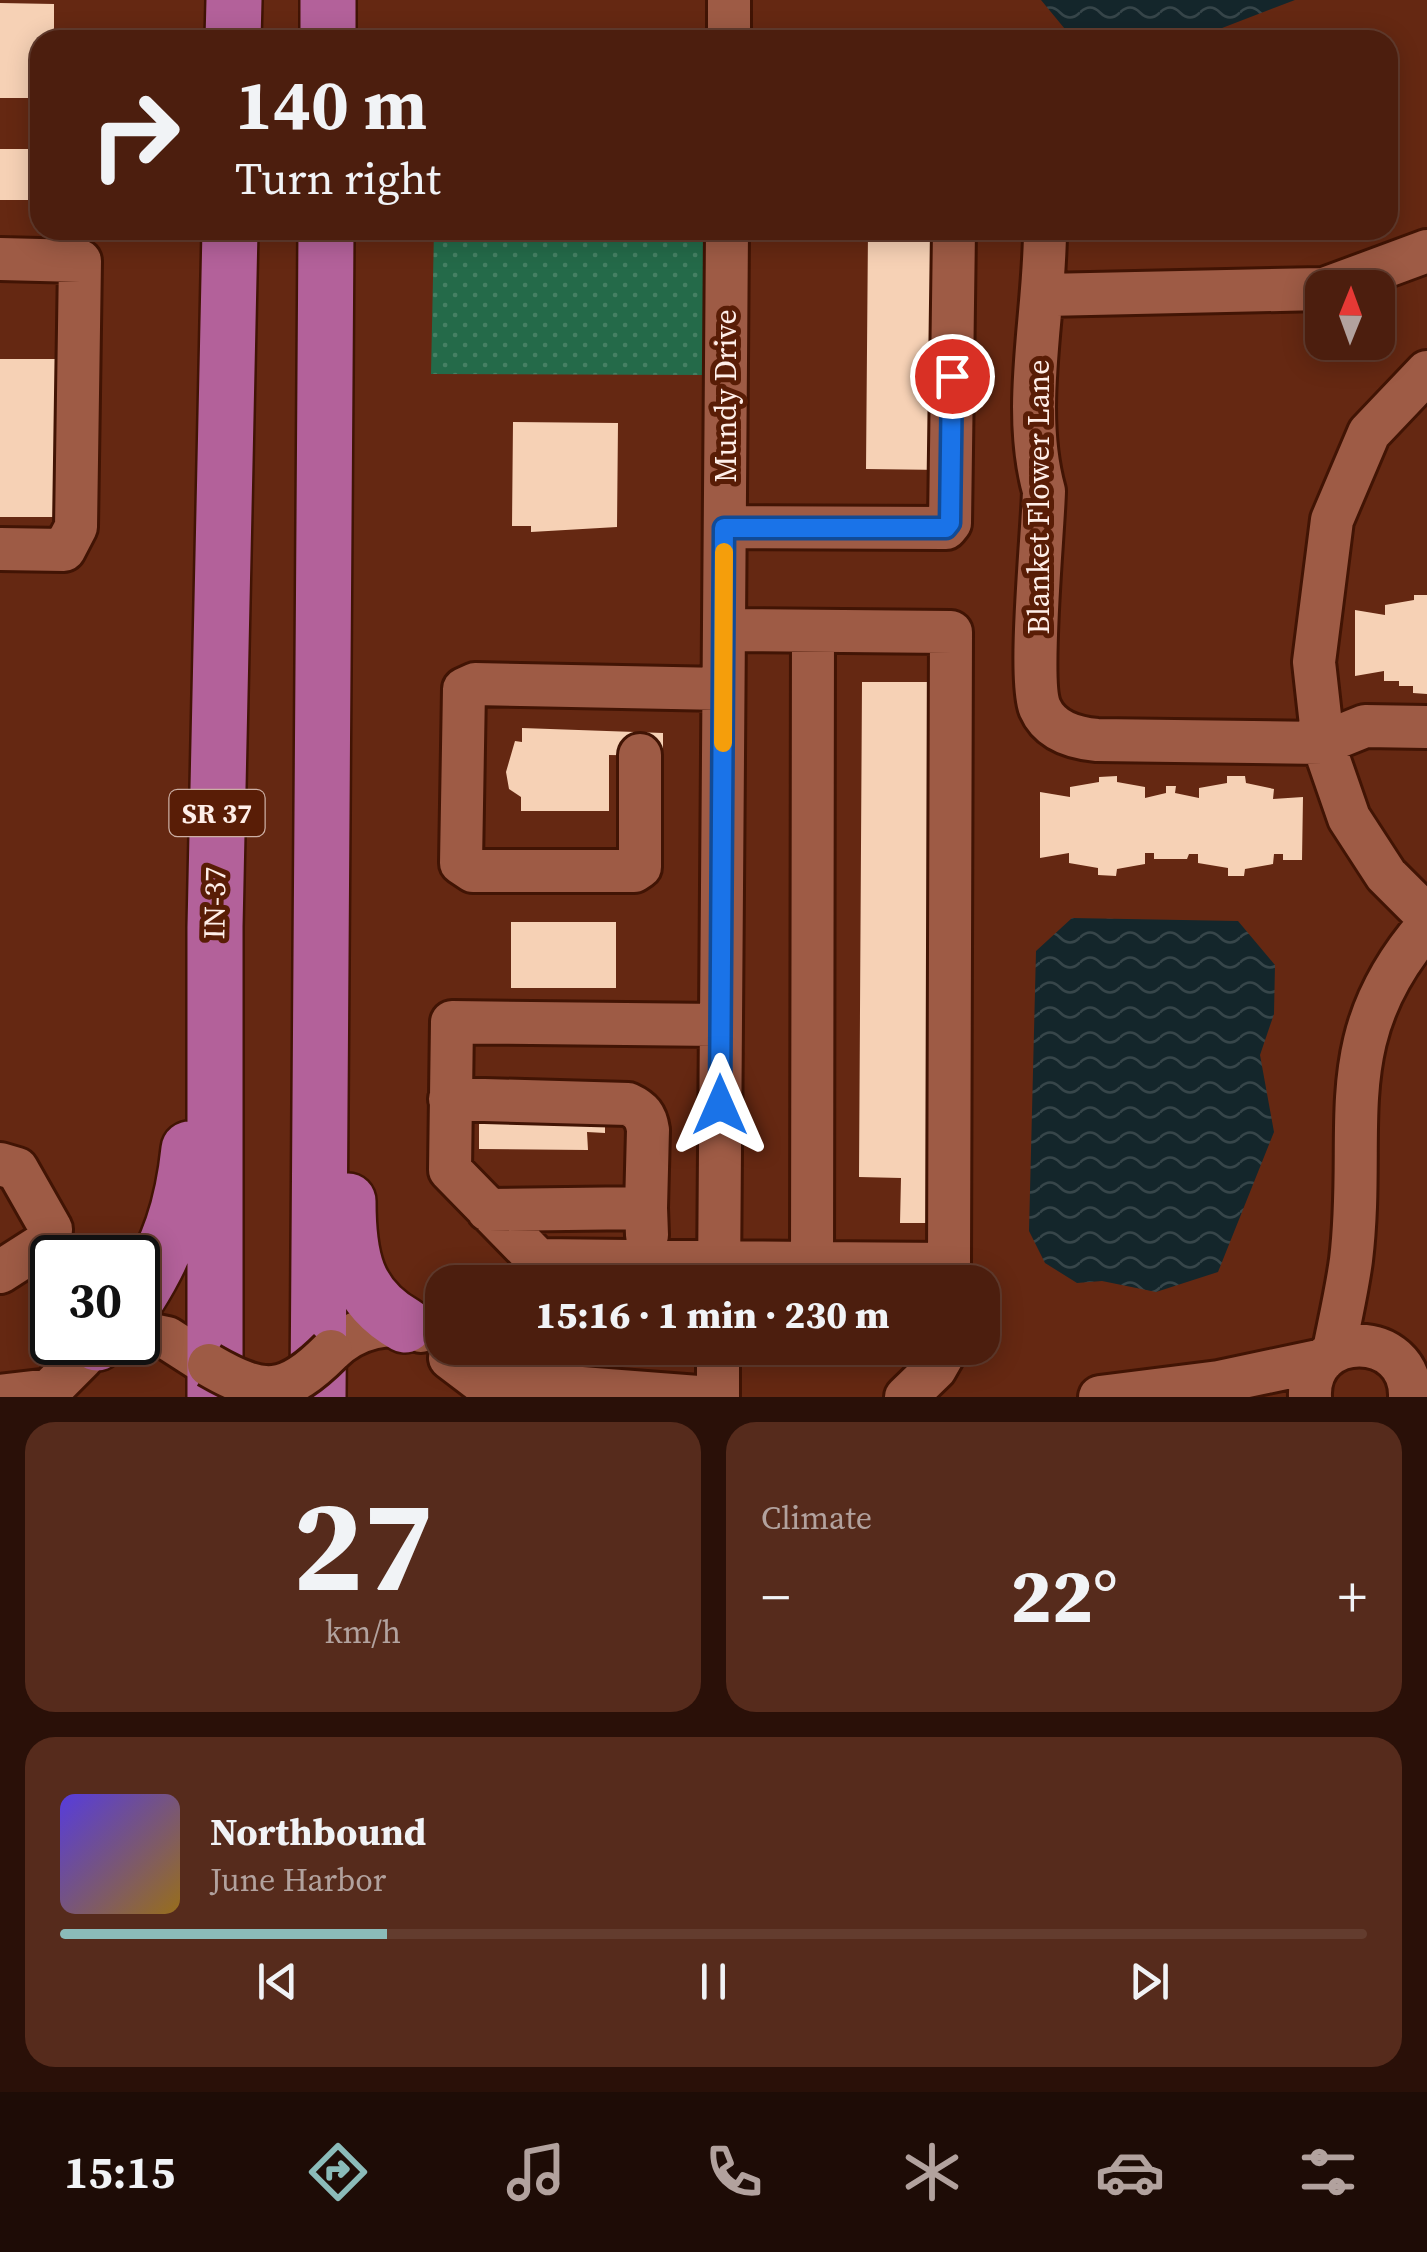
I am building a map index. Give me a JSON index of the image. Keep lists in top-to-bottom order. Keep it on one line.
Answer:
{"streets":{"highway":["SR 37","IN-37"],"street":["Mundy Drive","Blanket Flower Lane"]},"north":"top","page":{"turn":["140 m","Turn right"],"limit":"30","trip":"15:16 · 1 min · 230 m","tile":[["27","km/h"],"Climate"],"heat":["−","22°","+"],"song":["Northbound","June Harbor"],"tabs":"15:15"}}
